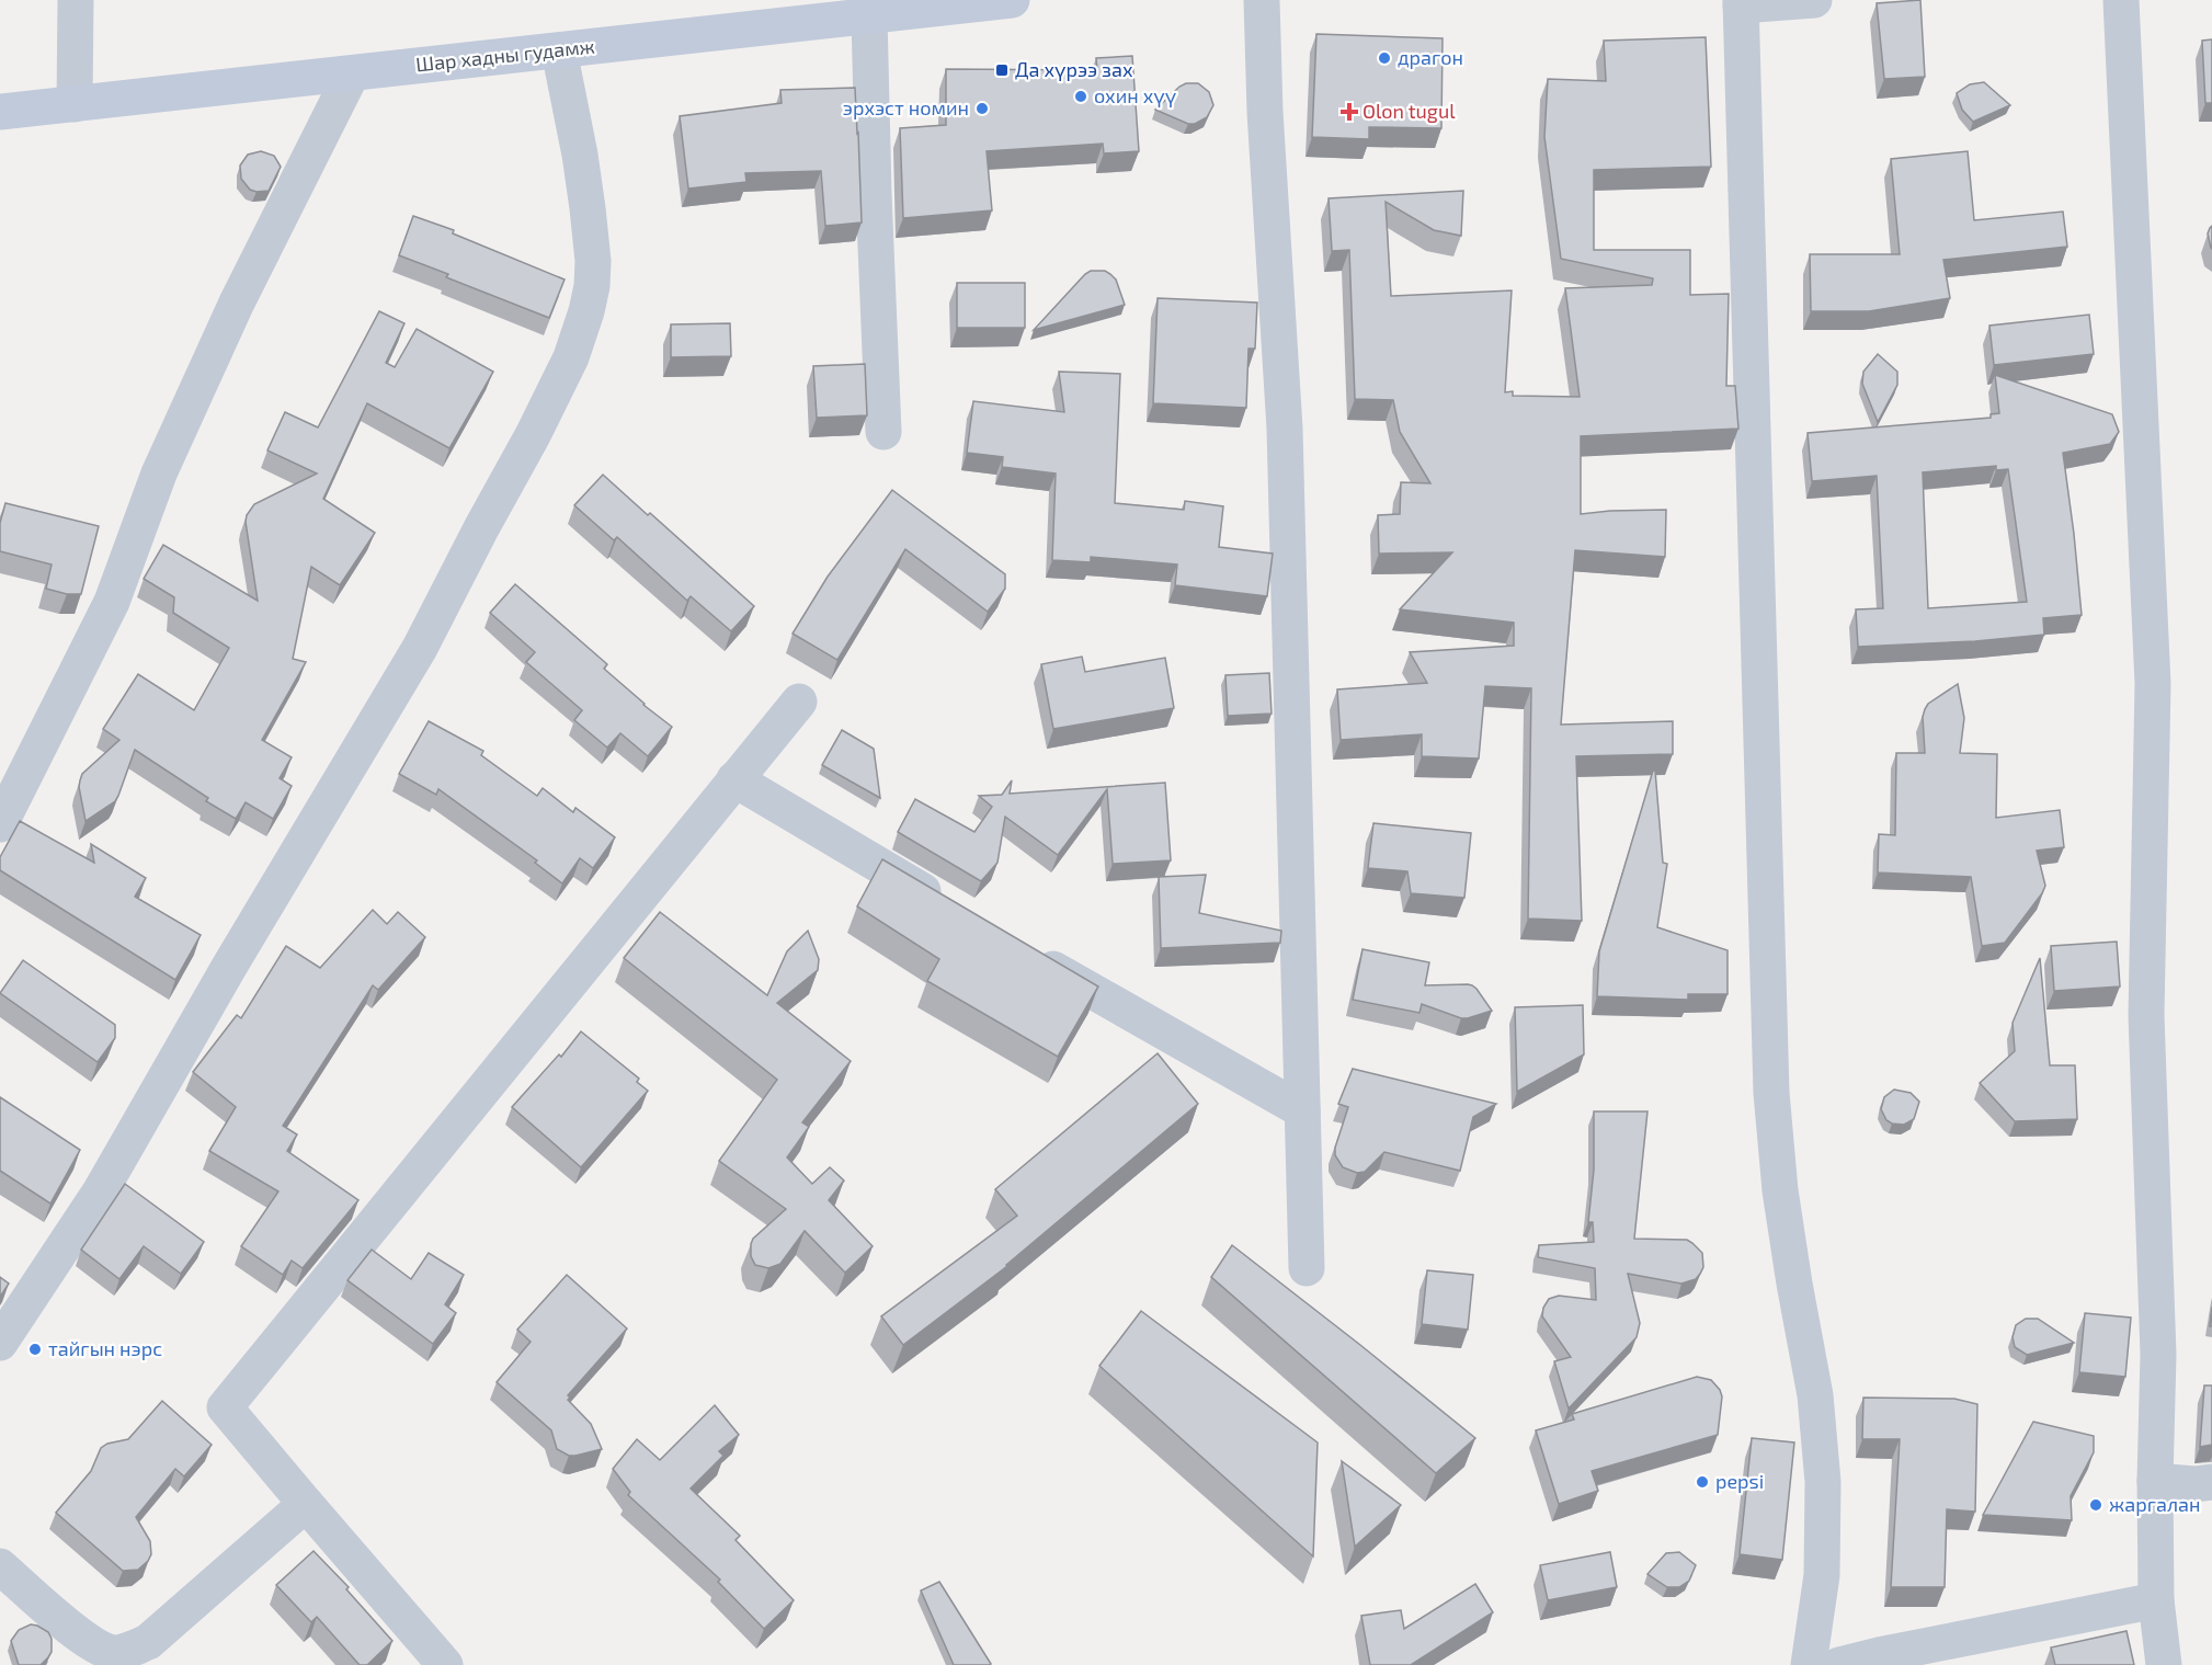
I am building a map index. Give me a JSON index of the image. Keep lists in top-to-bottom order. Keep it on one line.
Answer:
{"streets":{"main road":["Шар хадны гудамж"]},"places":{"other":["драгон","охин хүү","эрхэст номин","тайгын нэрс","pepsi","жаргалан"],"transit":["Да хүрээ зах"],"health":["Olon tugul"]}}
